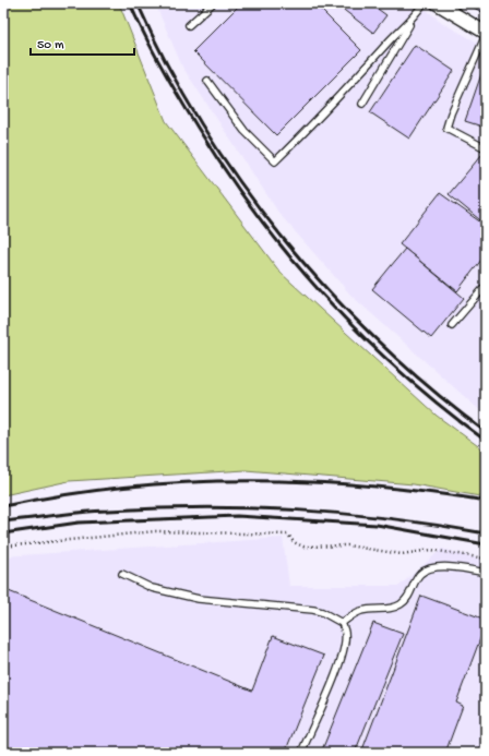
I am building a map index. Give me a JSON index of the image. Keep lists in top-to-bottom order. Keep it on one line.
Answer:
{"scale_bar":"50 m"}
